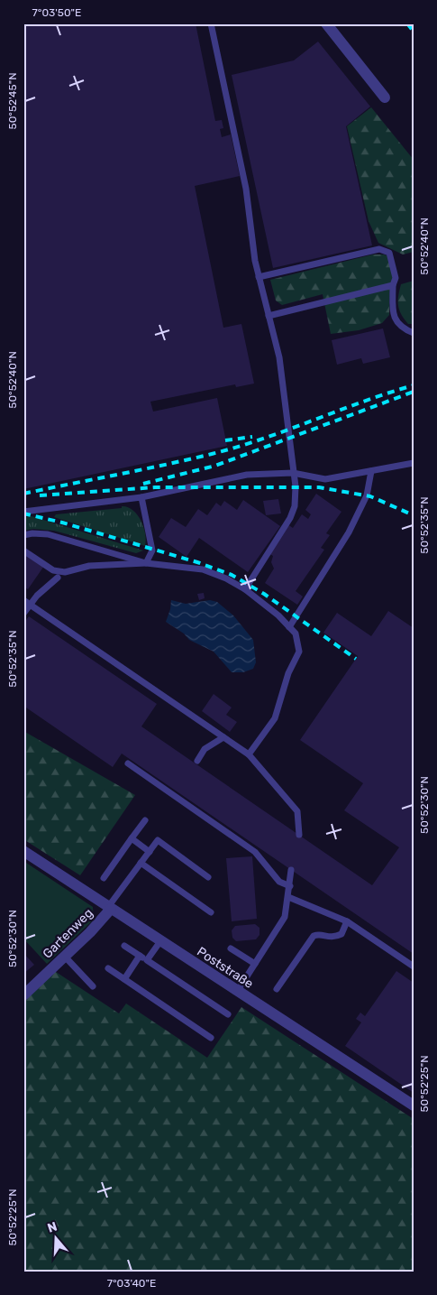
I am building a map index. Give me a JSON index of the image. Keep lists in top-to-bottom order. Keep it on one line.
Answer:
{"streets":{"street":["Gartenweg","Poststraße"]},"crossings":[["Gartenweg","Poststraße"]],"north":"top","coordinates":["7°03'50\"E","50°52'45\"N","50°52'40\"N","50°52'35\"N","50°52'30\"N","50°52'25\"N","7°03'40\"E"]}
